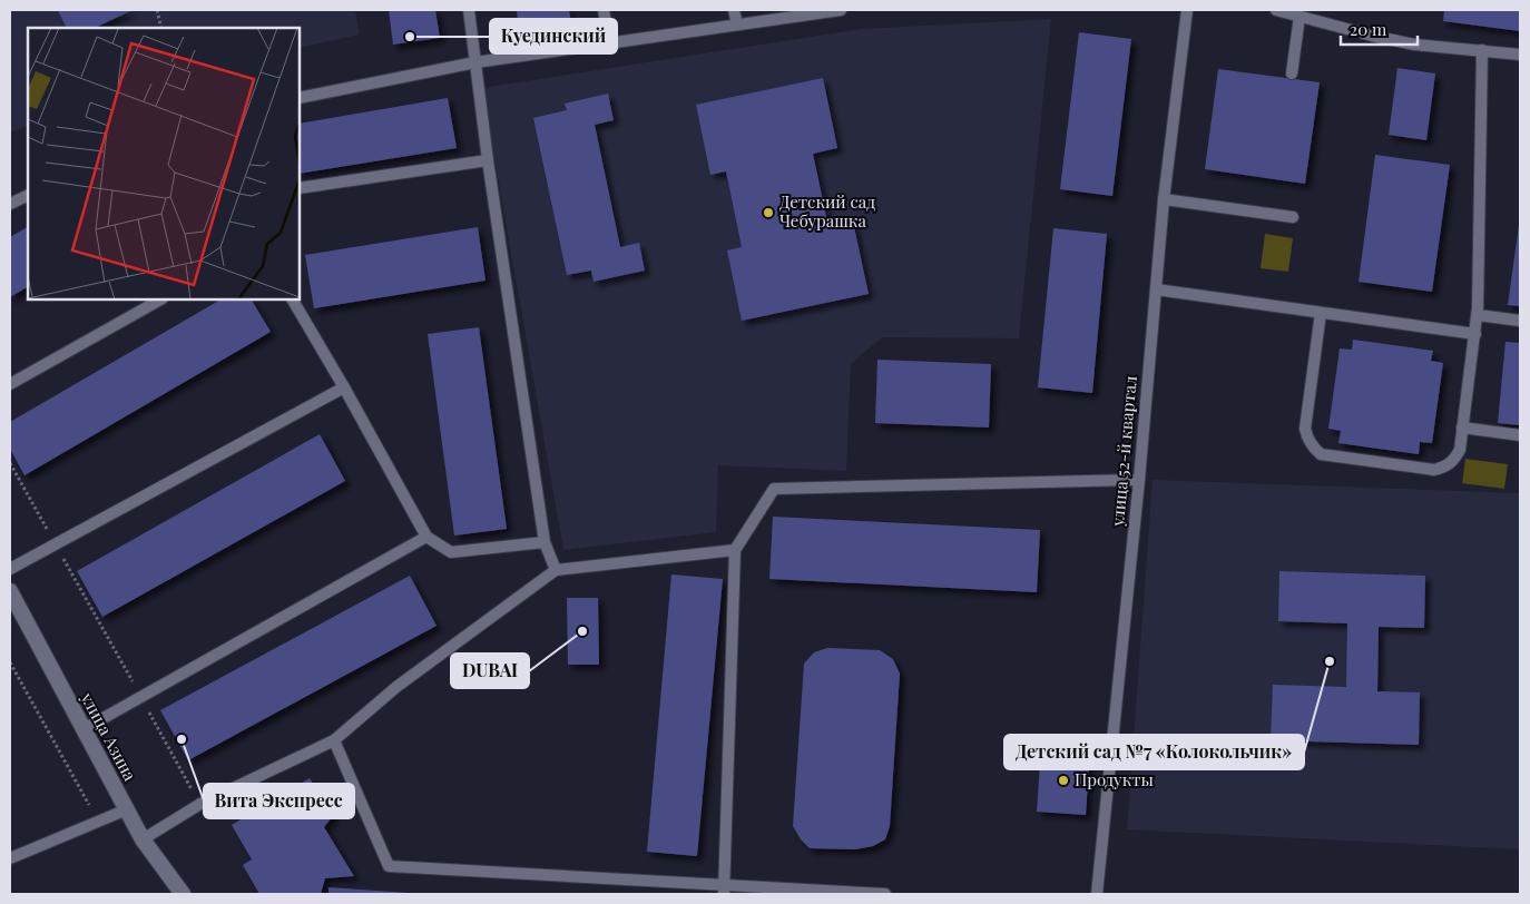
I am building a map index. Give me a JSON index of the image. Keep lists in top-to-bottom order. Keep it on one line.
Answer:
{"streets":{"street":["улица Азина"],"lane":["улица 52-й квартал"]},"places":["Куединский","Детский сад Чебурашка","DUBAI","Детский сад №7 «Колокольчик»","Вита Экспресс","Продукты"],"scale_bar":"20 m"}
